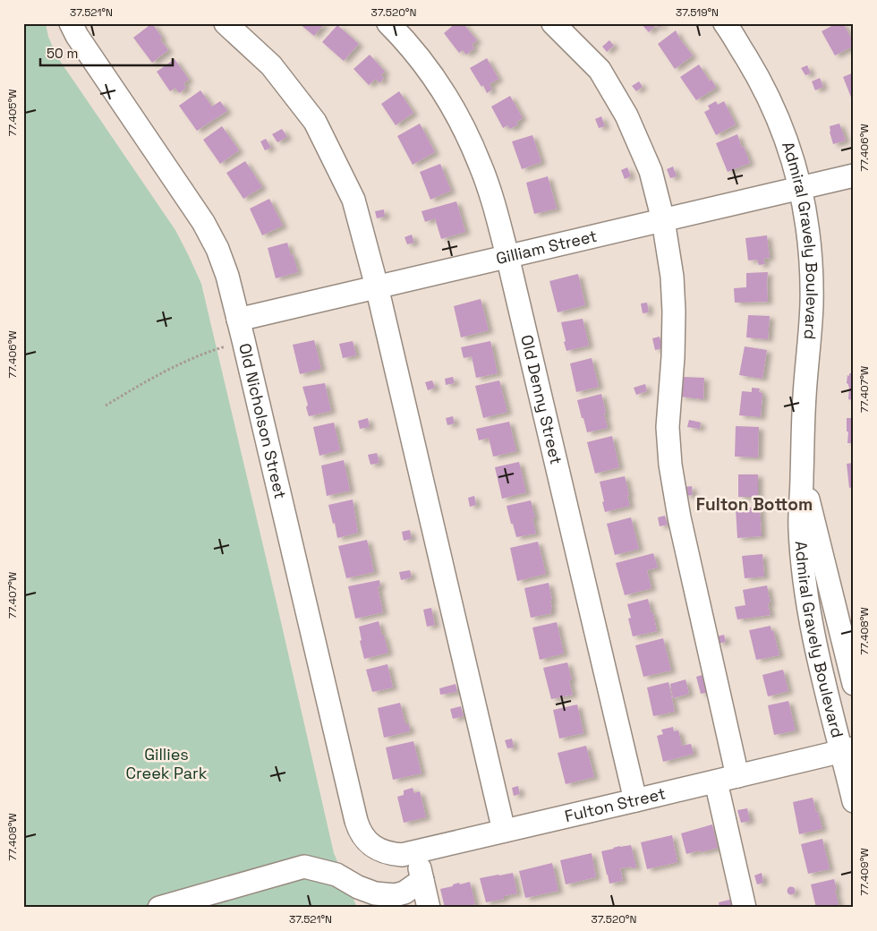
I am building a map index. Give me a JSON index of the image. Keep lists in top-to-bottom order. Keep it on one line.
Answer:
{"streets":{"street":["Admiral Gravely Boulevard","Gilliam Street","Old Denny Street","Old Nicholson Street","Fulton Street"]},"crossings":[["Admiral Gravely Boulevard","Gilliam Street"],["Admiral Gravely Boulevard","Fulton Street"],["Gilliam Street","Old Denny Street"],["Gilliam Street","Old Nicholson Street"],["Old Denny Street","Fulton Street"],["Old Nicholson Street","Fulton Street"]],"districts":["Fulton Bottom"],"parks":["Gillies Creek Park"],"scale_bar":"50 m","coordinates":["37.521°N","37.520°N","37.519°N","77.405°W","77.406°W","77.407°W","77.408°W","77.409°W"]}
